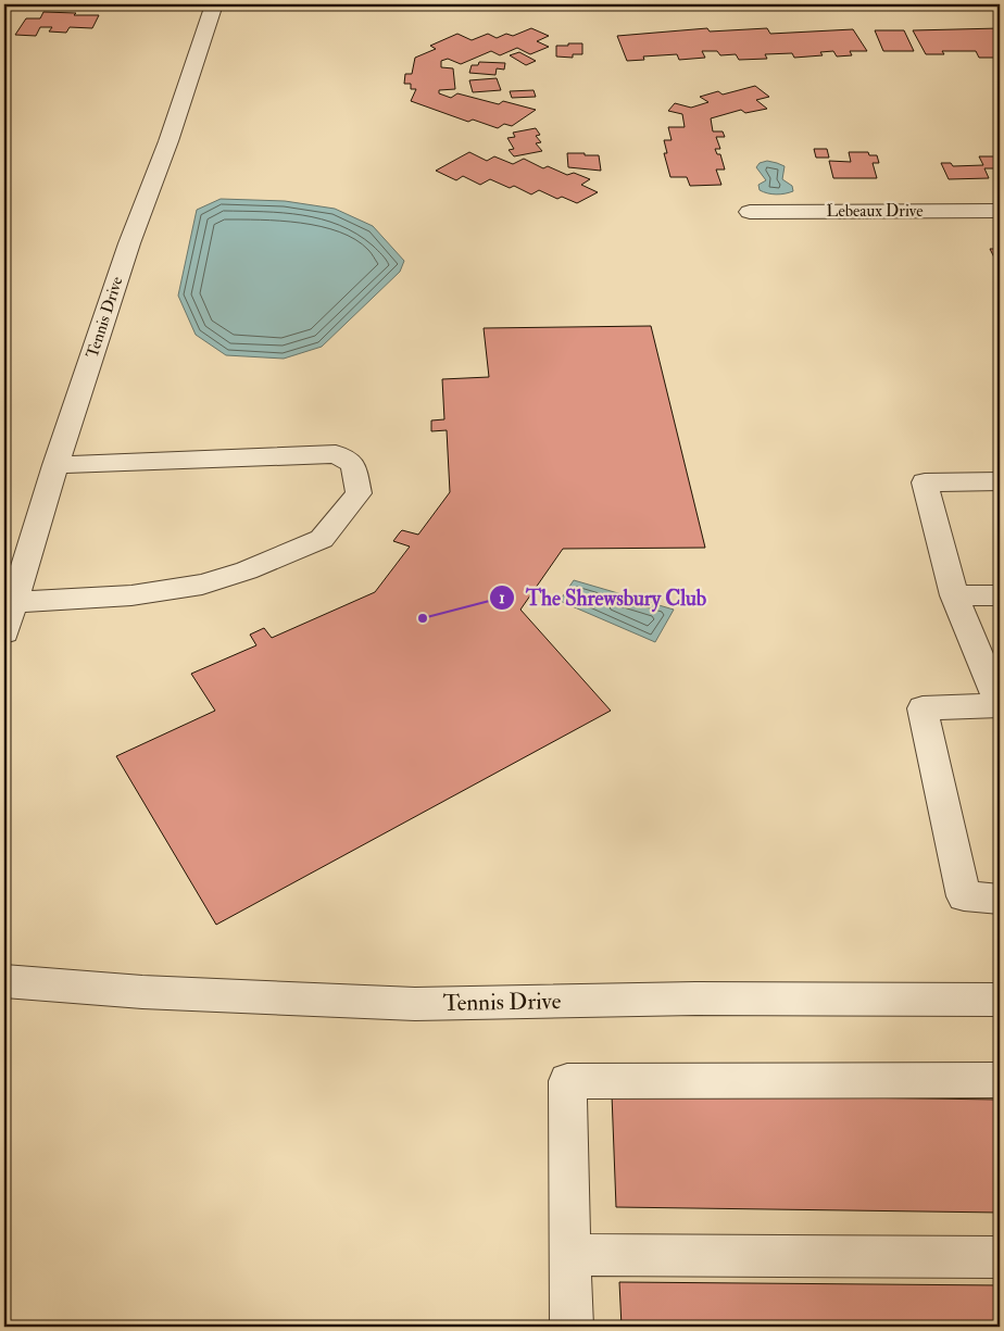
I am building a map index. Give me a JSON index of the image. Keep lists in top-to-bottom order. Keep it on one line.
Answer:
{"streets":{"street":["Lebeaux Drive","Tennis Drive"]},"places":["The Shrewsbury Club"]}
